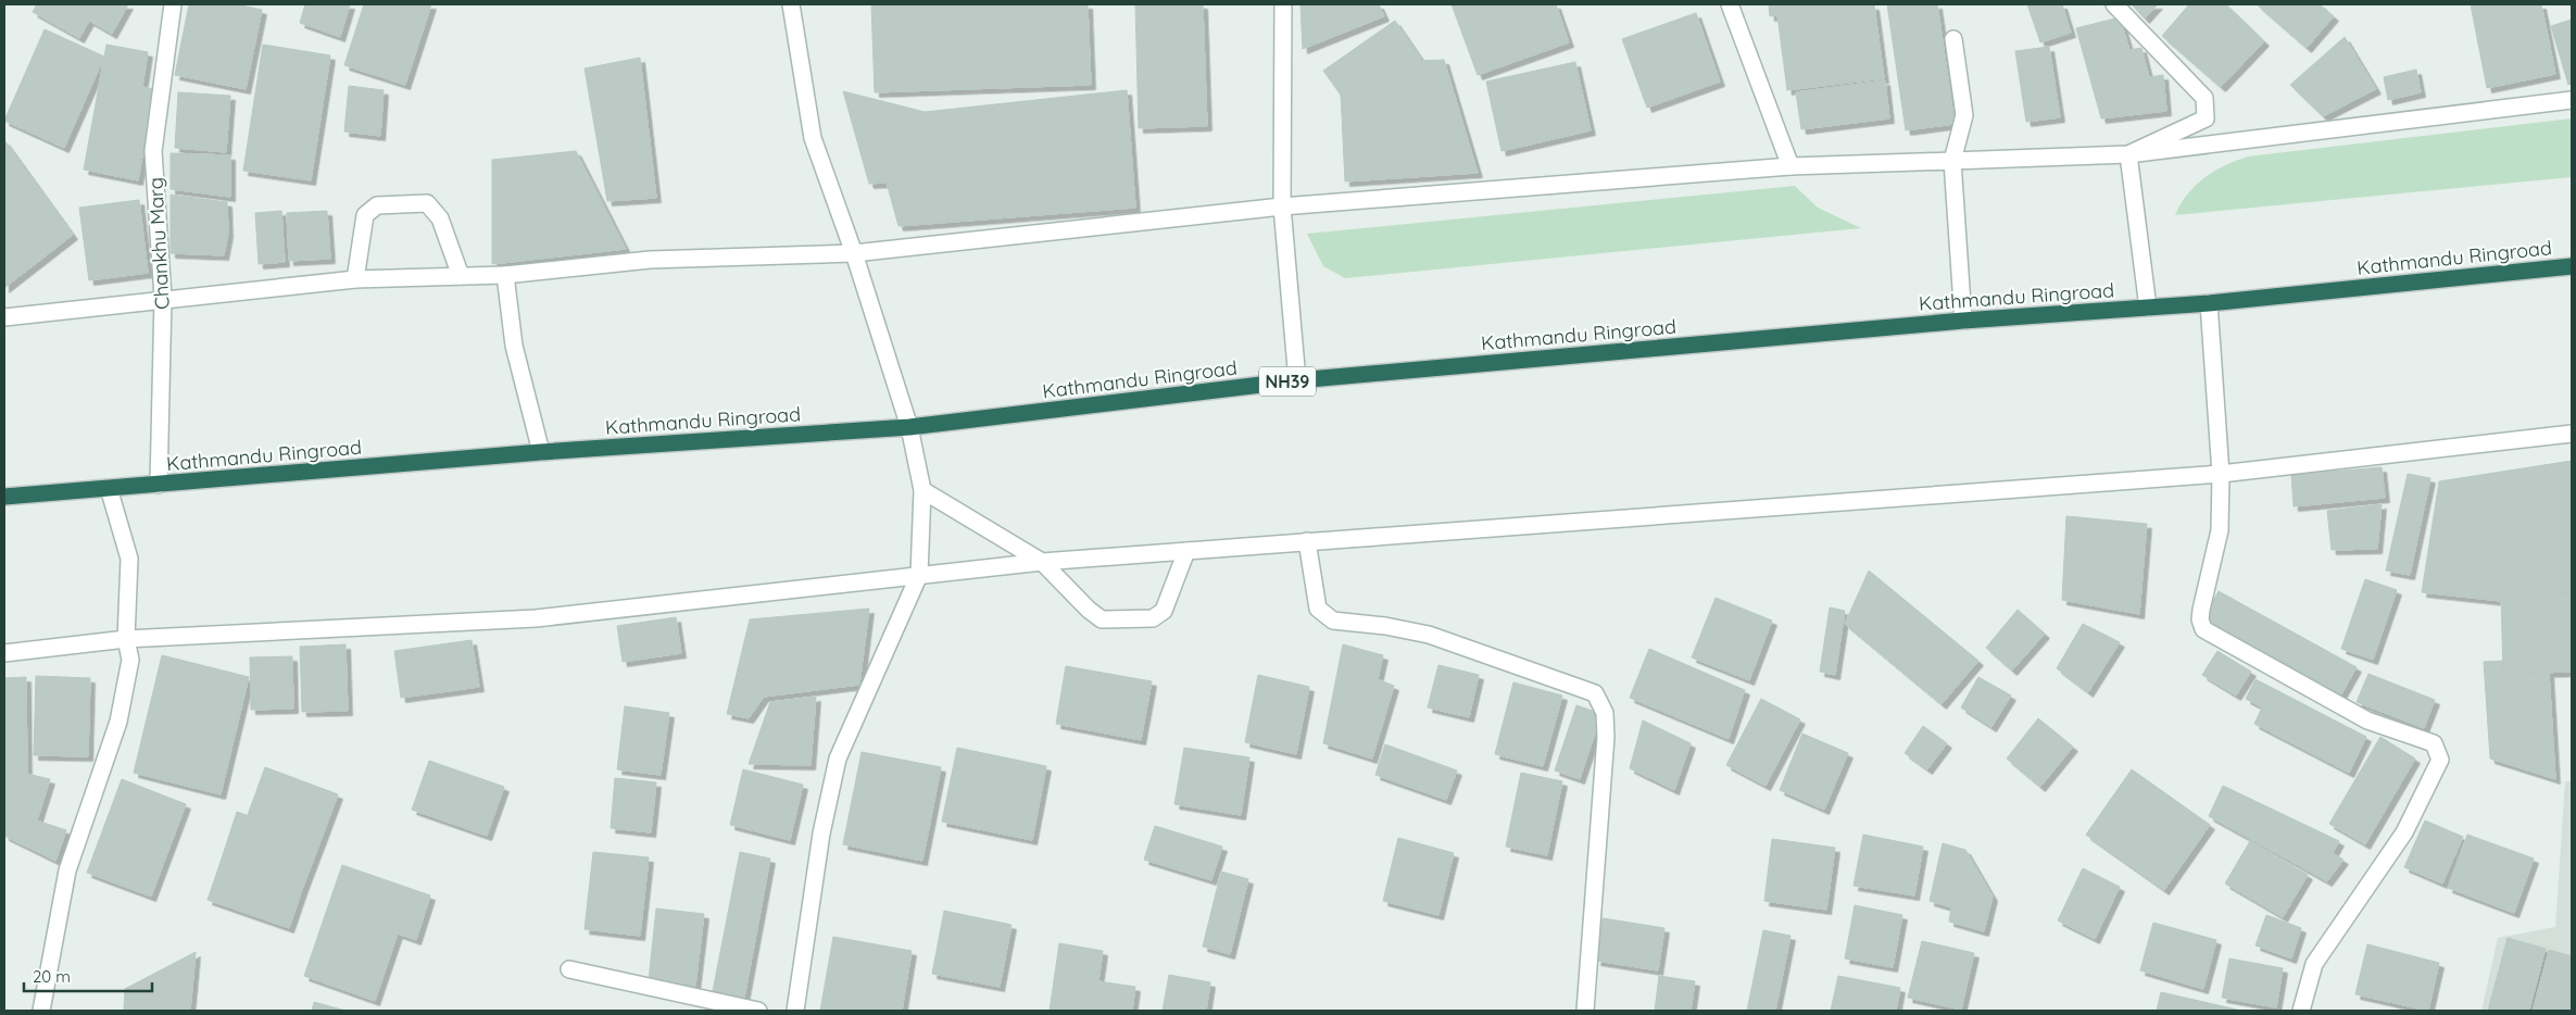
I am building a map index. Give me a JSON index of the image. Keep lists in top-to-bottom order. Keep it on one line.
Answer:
{"streets":{"highway":["Kathmandu Ringroad","NH39"],"street":["Chankhu Marg"]},"crossings":[["Chankhu Marg","Kathmandu Ringroad"]],"scale_bar":"20 m"}
